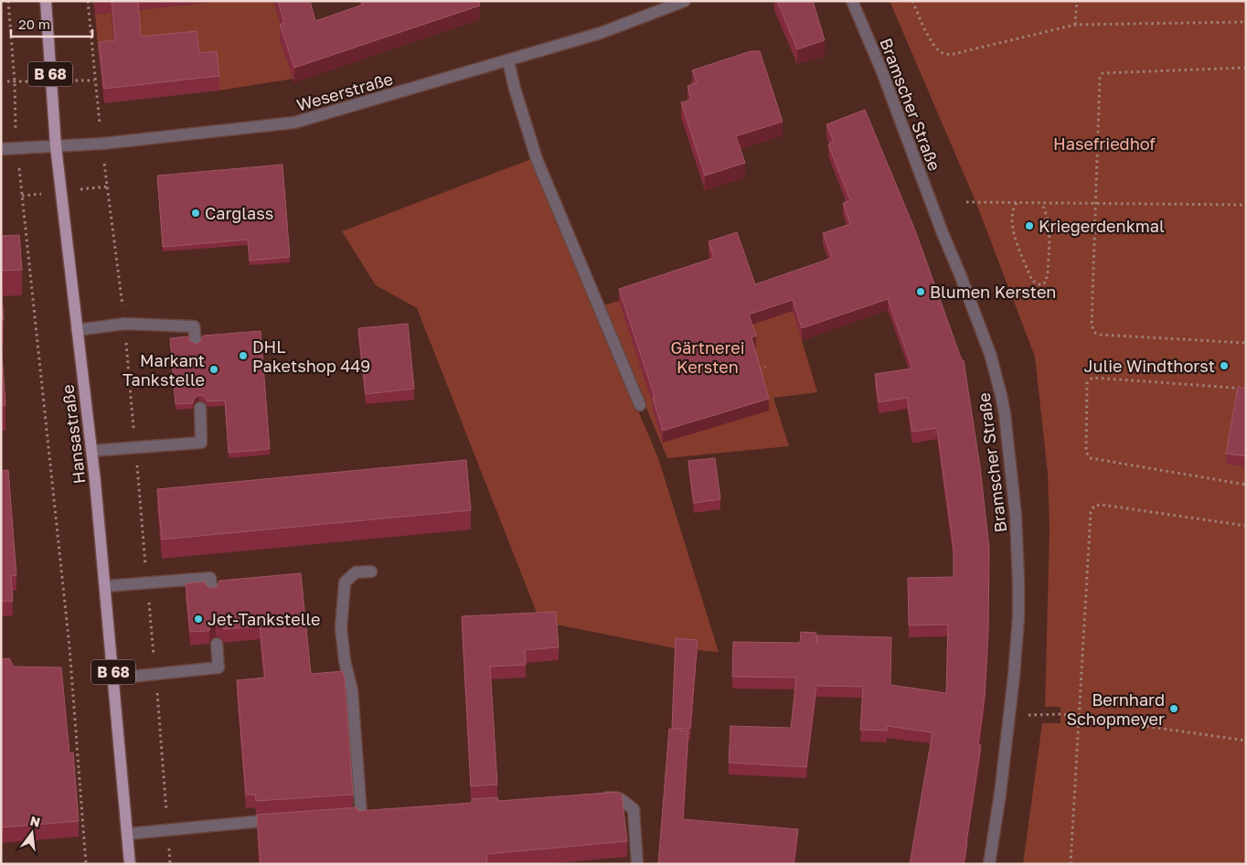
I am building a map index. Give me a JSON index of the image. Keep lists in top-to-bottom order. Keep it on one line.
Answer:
{"streets":{"main road":["B 68","Hansastraße"],"street":["Weserstraße","Bramscher Straße"]},"crossings":[["Weserstraße","Hansastraße"]],"parks":["Hasefriedhof","Gärtnerei Kersten"],"places":["Carglass","Kriegerdenkmal","Blumen Kersten","DHL Paketshop 449","Julie Windthorst","Markant Tankstelle","Jet-Tankstelle","Bernhard Schopmeyer"],"scale_bar":"20 m","north":"top"}
